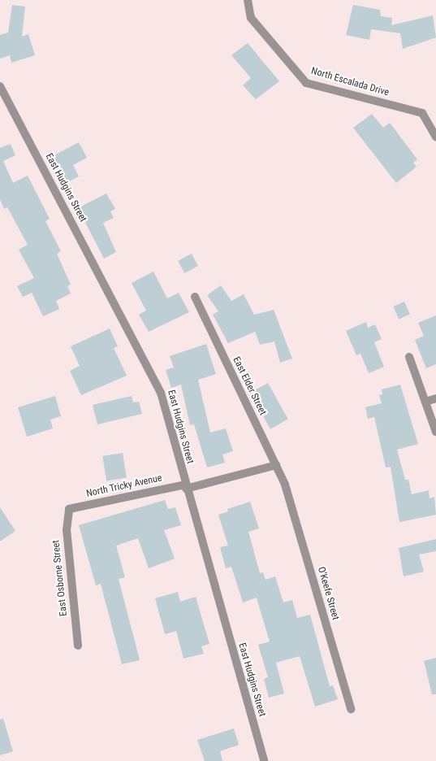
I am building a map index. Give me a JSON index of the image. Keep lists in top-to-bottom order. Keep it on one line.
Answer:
{"streets":{"street":["North Escalada Drive","East Hudgins Street","East Elder Street","North Tricky Avenue","East Osborne Street","O'Keefe Street"]},"crossings":[["East Hudgins Street","North Tricky Avenue"],["East Elder Street","North Tricky Avenue"],["East Elder Street","O'Keefe Street"],["North Tricky Avenue","East Osborne Street"]]}
